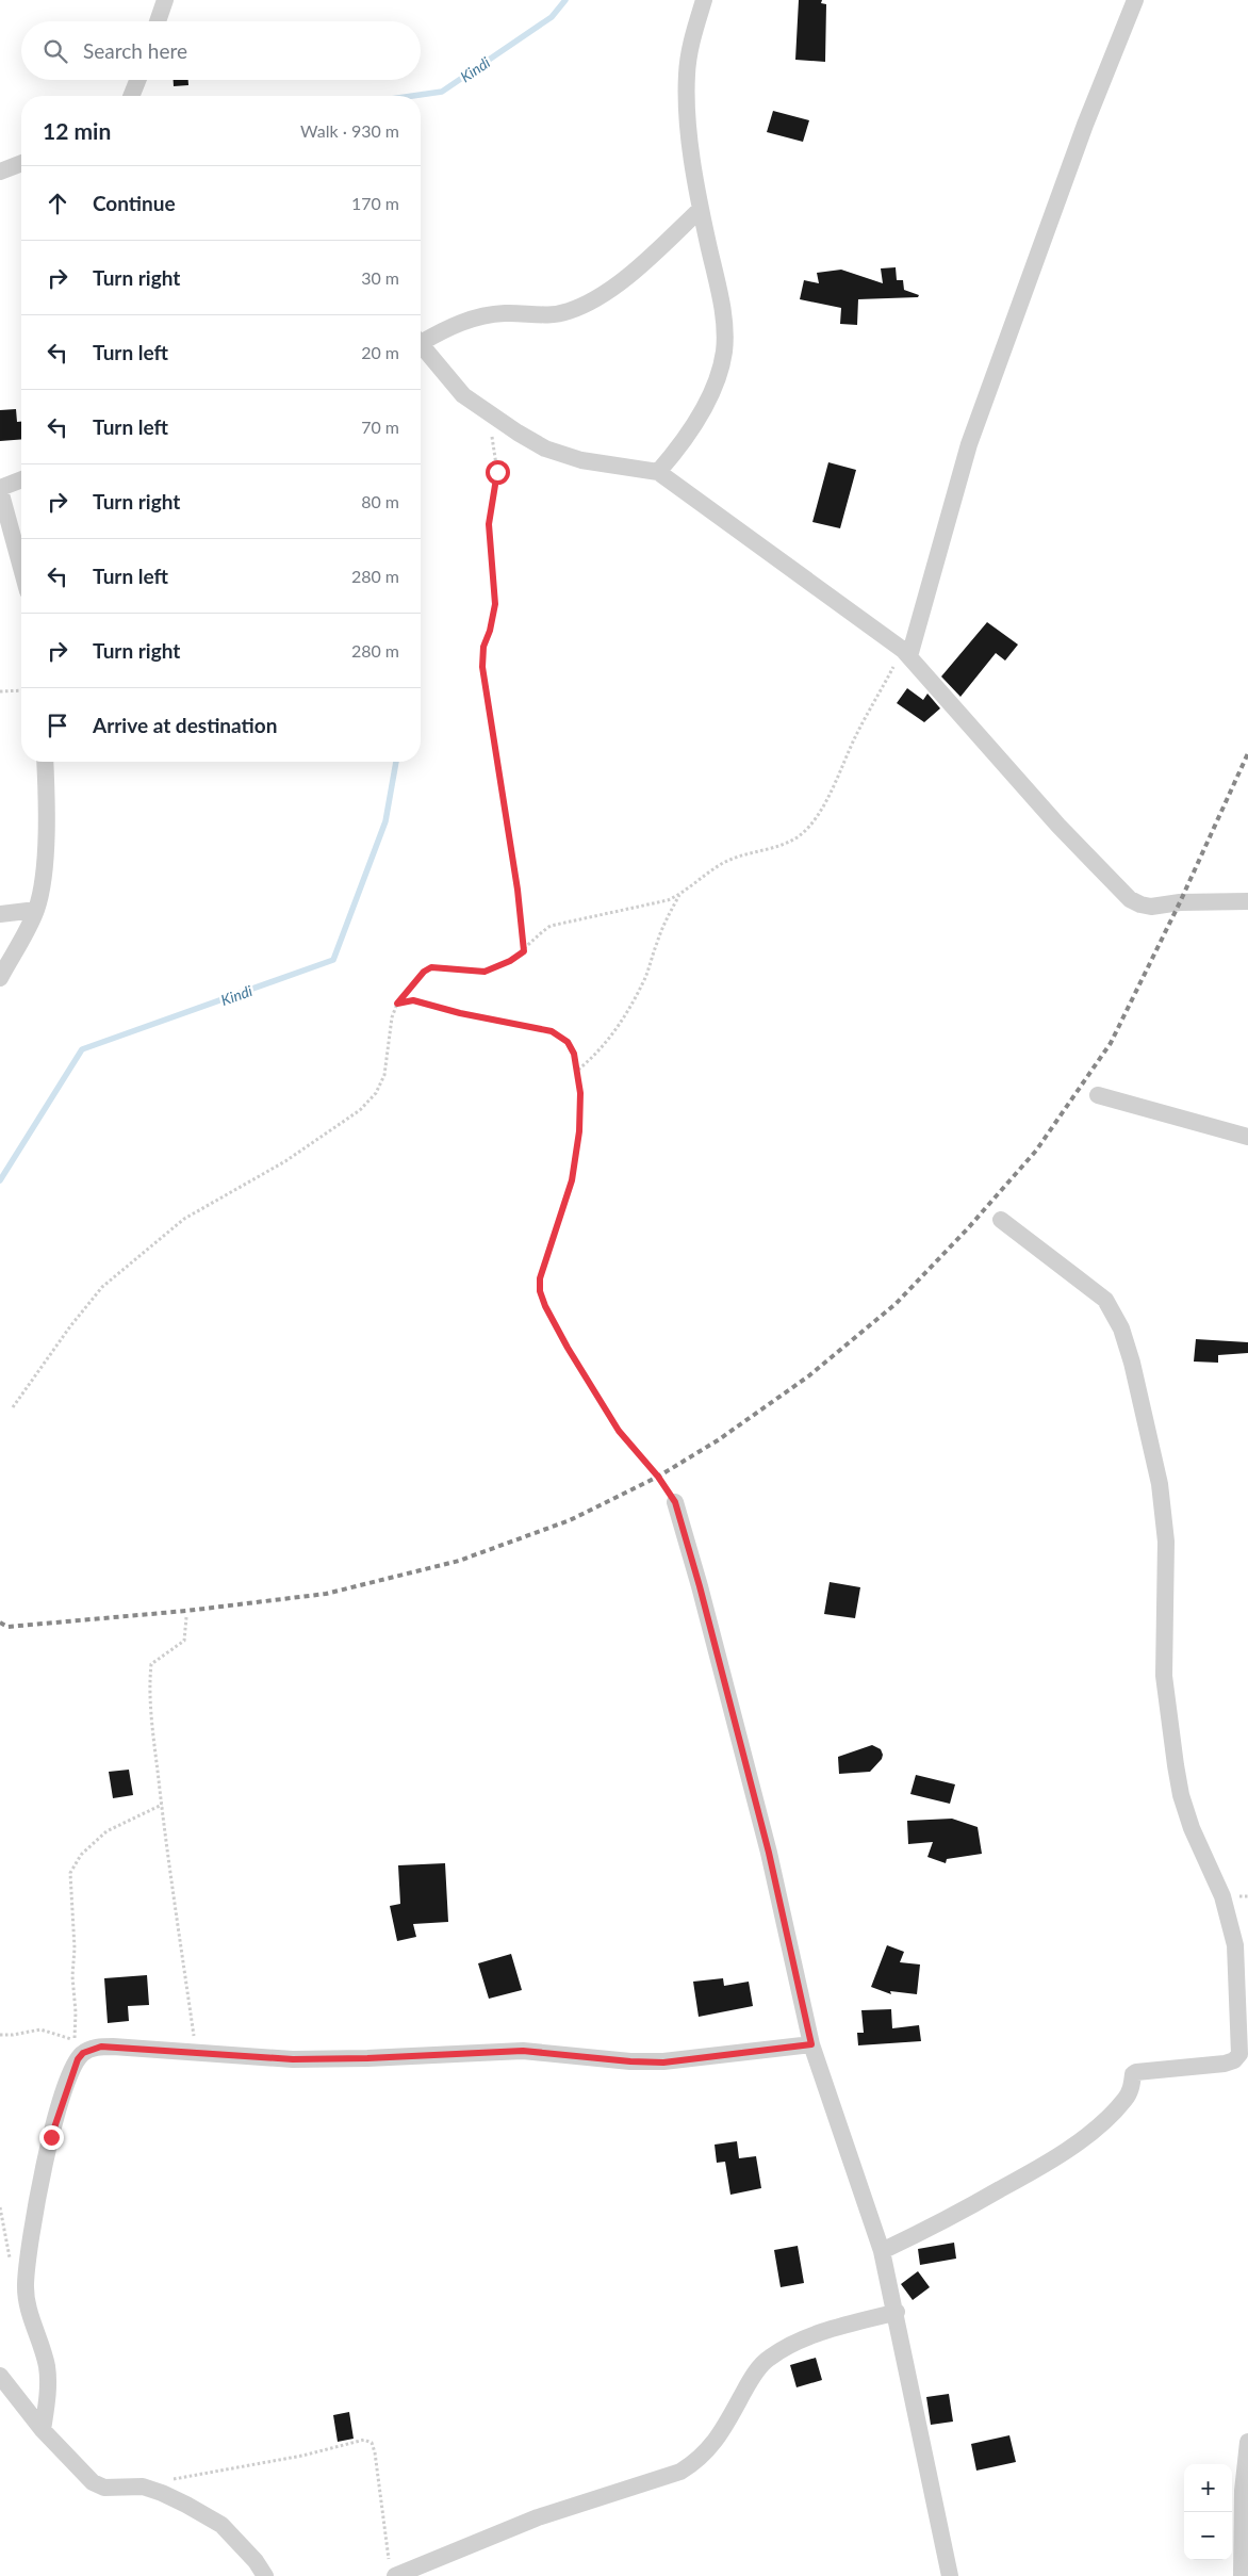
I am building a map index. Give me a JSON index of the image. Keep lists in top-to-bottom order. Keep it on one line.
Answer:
{"water":["Kindi"],"page":{"search":"Search here","heading":["12 min","Walk · 930 m"],"list":[["Continue","170 m"],["Turn right","30 m"],["Turn left","20 m"],["Turn left","70 m"],["Turn right","80 m"],["Turn left","280 m"],["Turn right","280 m"],"Arrive at destination"],"map_buttons":["+","−"]}}
